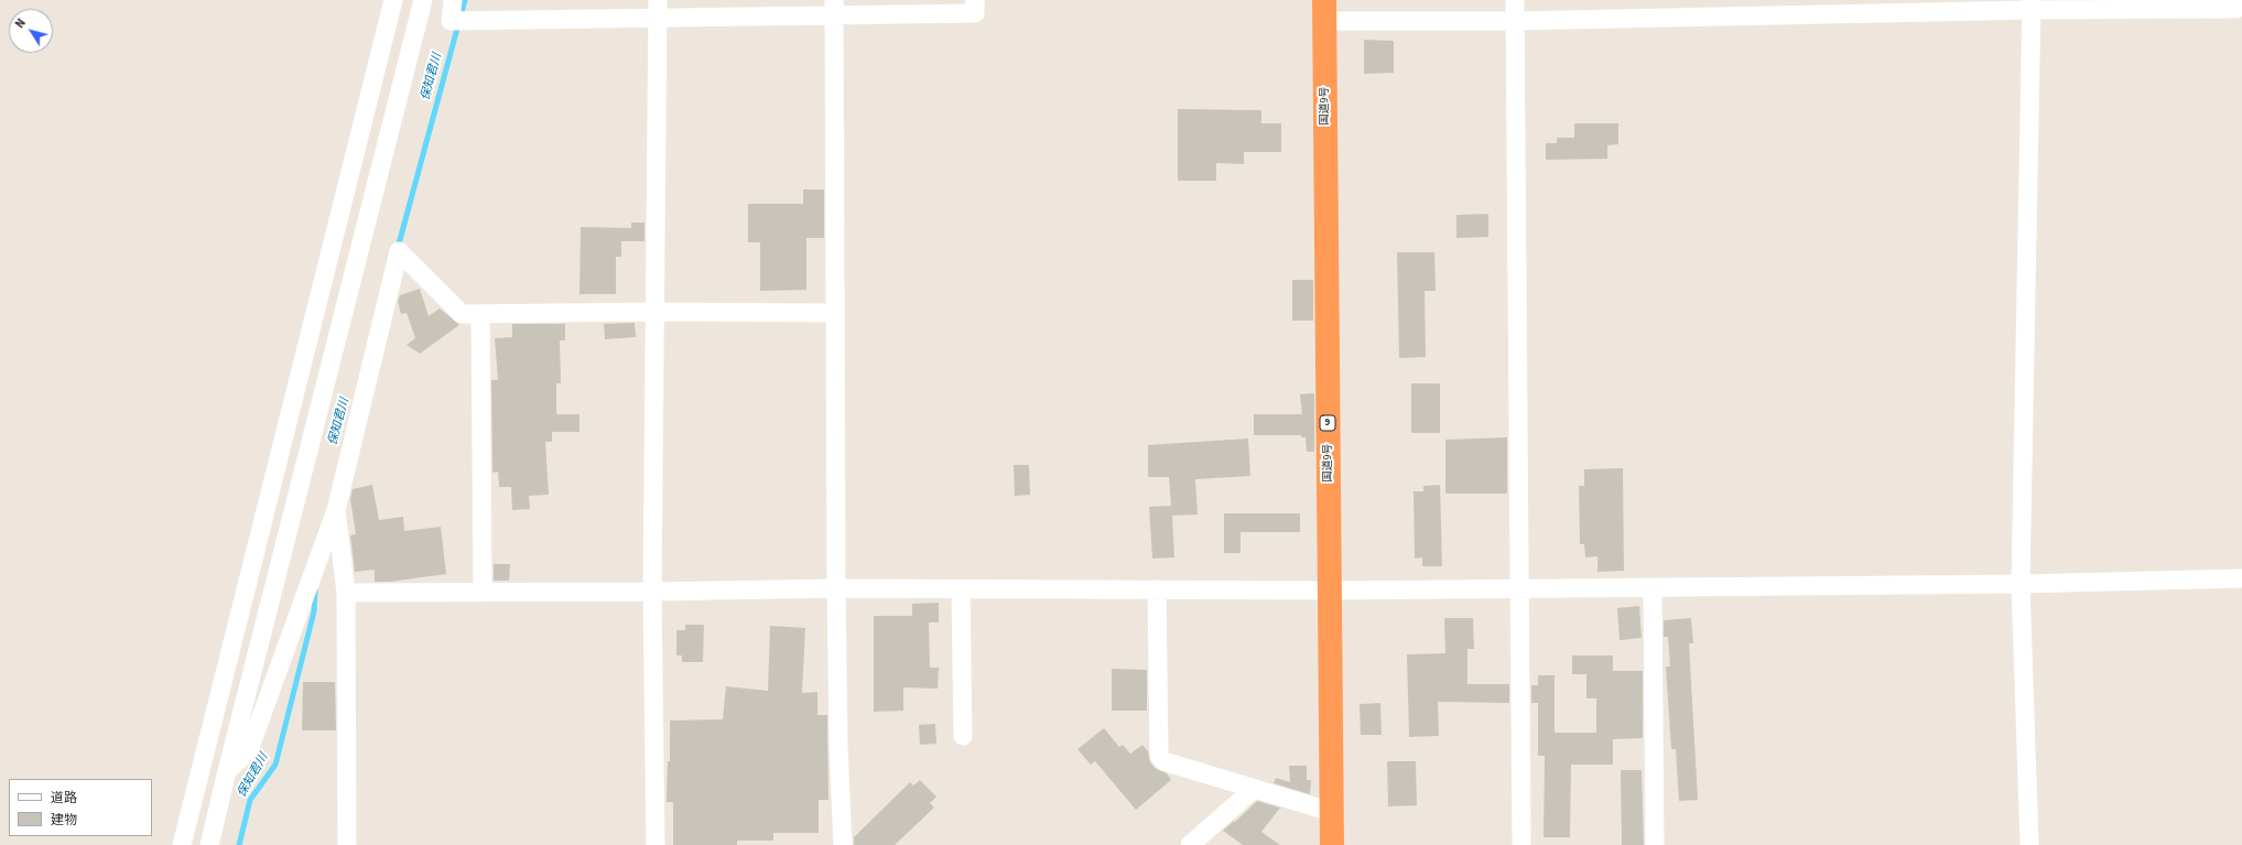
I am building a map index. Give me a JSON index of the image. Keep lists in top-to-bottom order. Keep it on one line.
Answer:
{"streets":{"highway":["国道9号","9"]},"water":["保知君川"],"legend":["道路","建物"],"north":"top left"}
